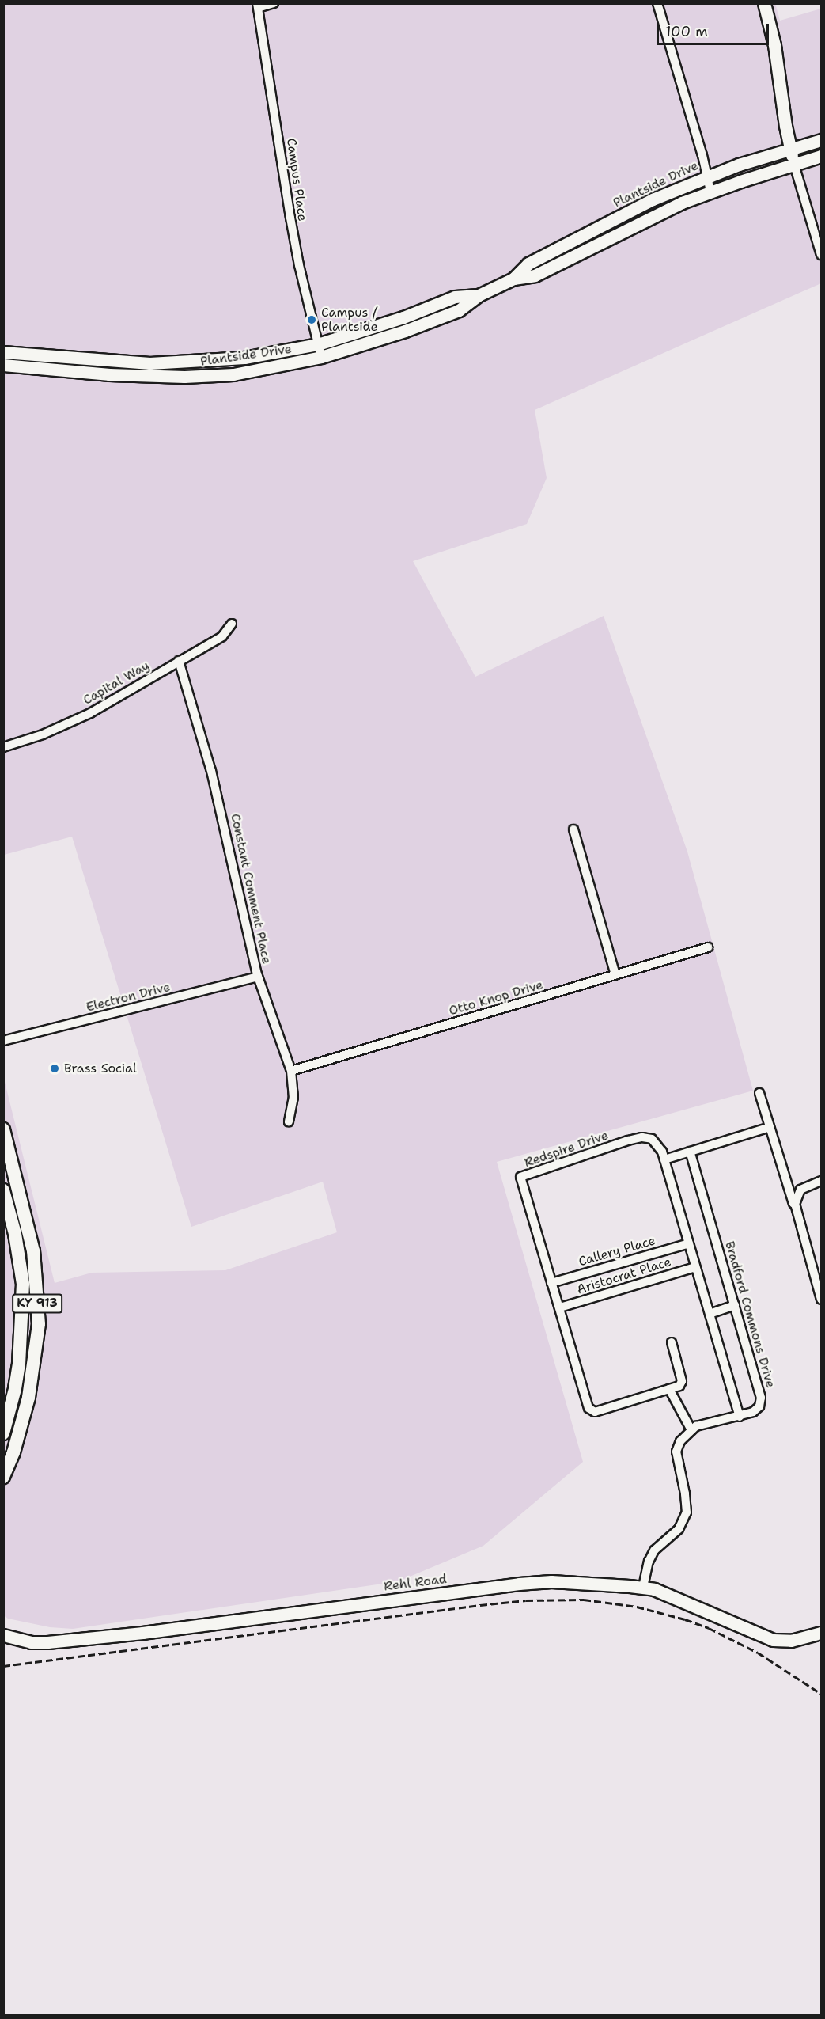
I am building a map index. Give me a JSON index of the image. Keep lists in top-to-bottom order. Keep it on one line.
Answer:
{"streets":{"main road":["KY 913"],"street":["Campus Place","Plantside Drive","Capital Way","Constant Comment Place","Electron Drive","Otto Knop Drive","Redspire Drive","Callery Place","Aristocrat Place","Bradford Commons Drive","Rehl Road"]},"crossings":[["Campus Place","Plantside Drive"],["Capital Way","Constant Comment Place"],["Constant Comment Place","Electron Drive"],["Constant Comment Place","Otto Knop Drive"],["Redspire Drive","Callery Place"],["Redspire Drive","Aristocrat Place"],["Redspire Drive","Bradford Commons Drive"]],"places":["Campus / Plantside","Brass Social"],"scale_bar":"100 m"}
